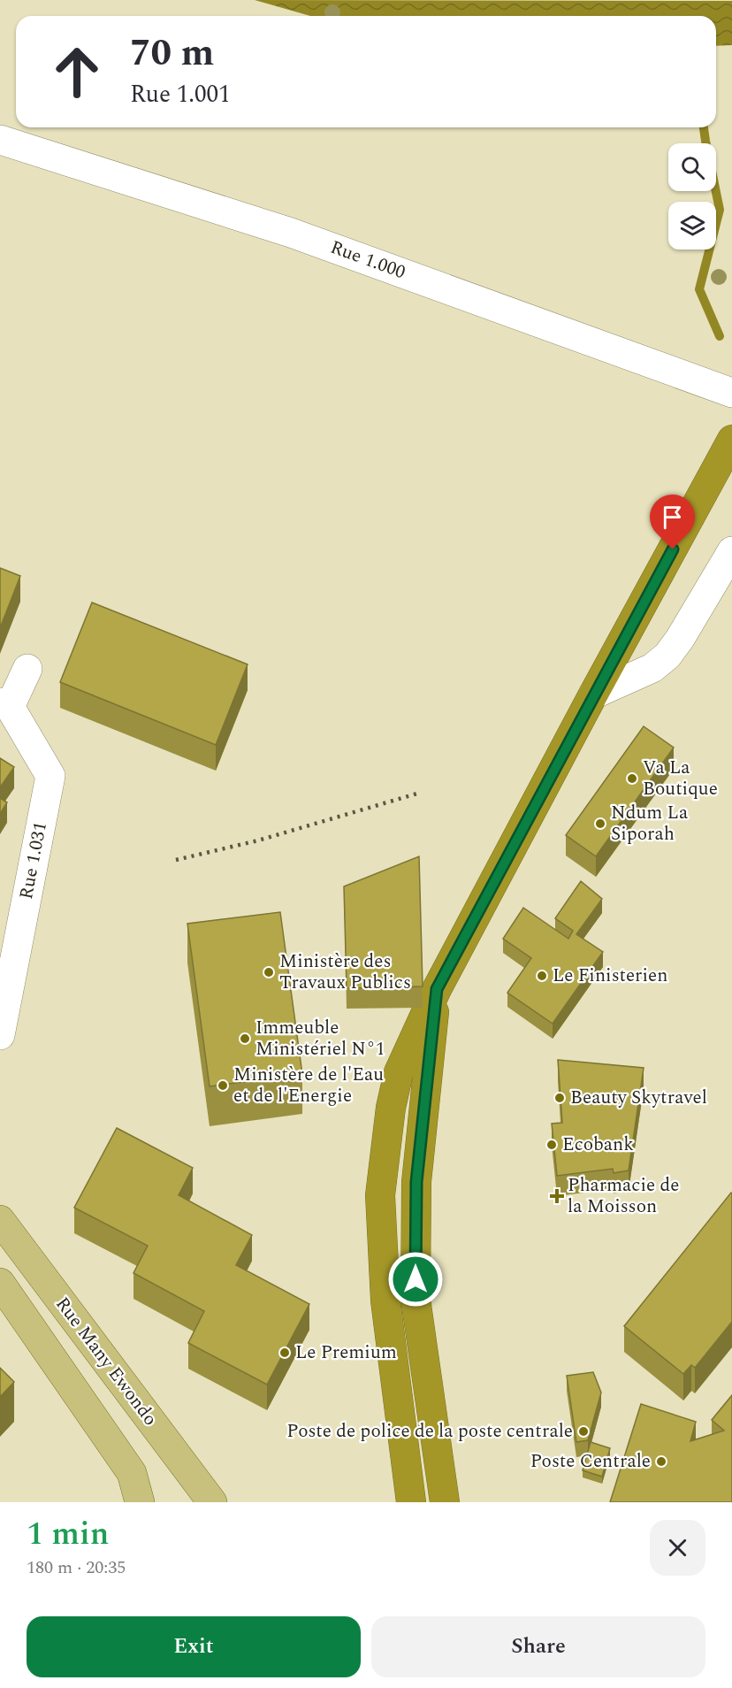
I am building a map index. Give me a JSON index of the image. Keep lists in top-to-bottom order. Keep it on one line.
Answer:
{"streets":{"main road":["Rue Many Ewondo"],"street":["Rue 1.000","Rue 1.031"]},"places":{"other":["Va La Boutique","Ndum La Siporah","Ministère des Travaux Publics","Le Finisterien","Immeuble Ministériel N°1","Ministère de l'Eau et de l'Energie","Beauty Skytravel","Ecobank","Le Premium","Poste de police de la poste centrale","Poste Centrale"],"health":["Pharmacie de la Moisson"]},"page":{"turn":["70 m","Rue 1.001"],"heading":["1 min","180 m · 20:35"],"buttons":["Exit","Share"]}}
